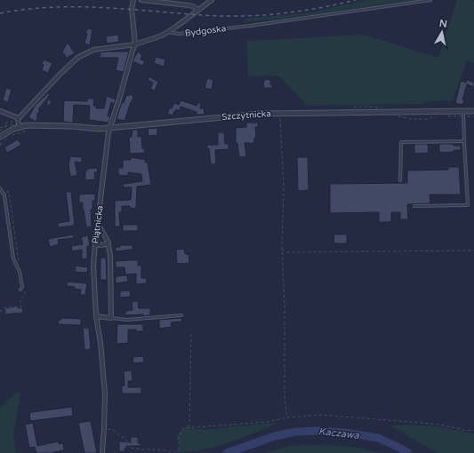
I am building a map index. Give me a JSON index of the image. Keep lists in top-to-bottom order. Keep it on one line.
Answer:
{"streets":{"street":["Bydgoska","Szczytnicka","Piątnicka"]},"crossings":[["Bydgoska","Szczytnicka"],["Bydgoska","Piątnicka"],["Szczytnicka","Piątnicka"]],"water":["Kaczawa"],"north":"top"}
